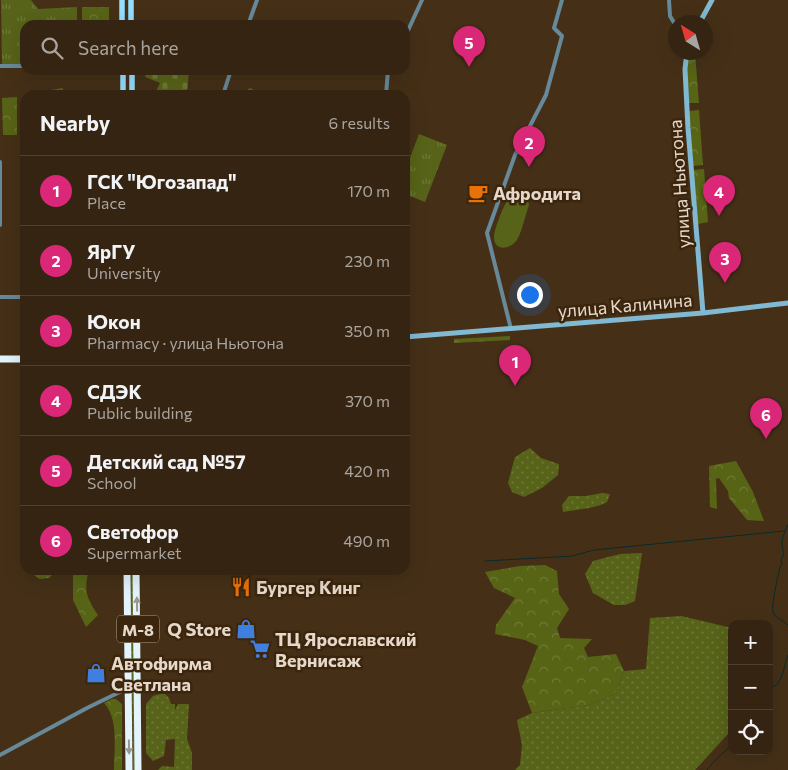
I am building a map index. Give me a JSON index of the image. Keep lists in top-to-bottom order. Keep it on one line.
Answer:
{"streets":{"highway":["М-8"],"main road":["улица Ньютона","улица Калинина"]},"crossings":[["улица Ньютона","улица Калинина"]],"places":{"cafe":["Афродита"],"restaurant":["Бургер Кинг"],"shop":["Q Store","Автофирма Светлана"],"supermarket":["ТЦ Ярославский Вернисаж"]},"north":"top left","page":{"search":"Search here","pins":["5","2","4","3","1","6"],"heading":["Nearby","6 results"],"list":[{"mark":"1","name":"ГСК \"Югозапад\"","note":"Place","value":"170 m"},{"mark":"2","name":"ЯрГУ","note":"University","value":"230 m"},{"mark":"3","name":"Юкон","note":"Pharmacy · улица Ньютона","value":"350 m"},{"mark":"4","name":"СДЭК","note":"Public building","value":"370 m"},{"mark":"5","name":"Детский сад №57","note":"School","value":"420 m"},{"mark":"6","name":"Светофор","note":"Supermarket","value":"490 m"}],"map_buttons":["+","−"]}}
